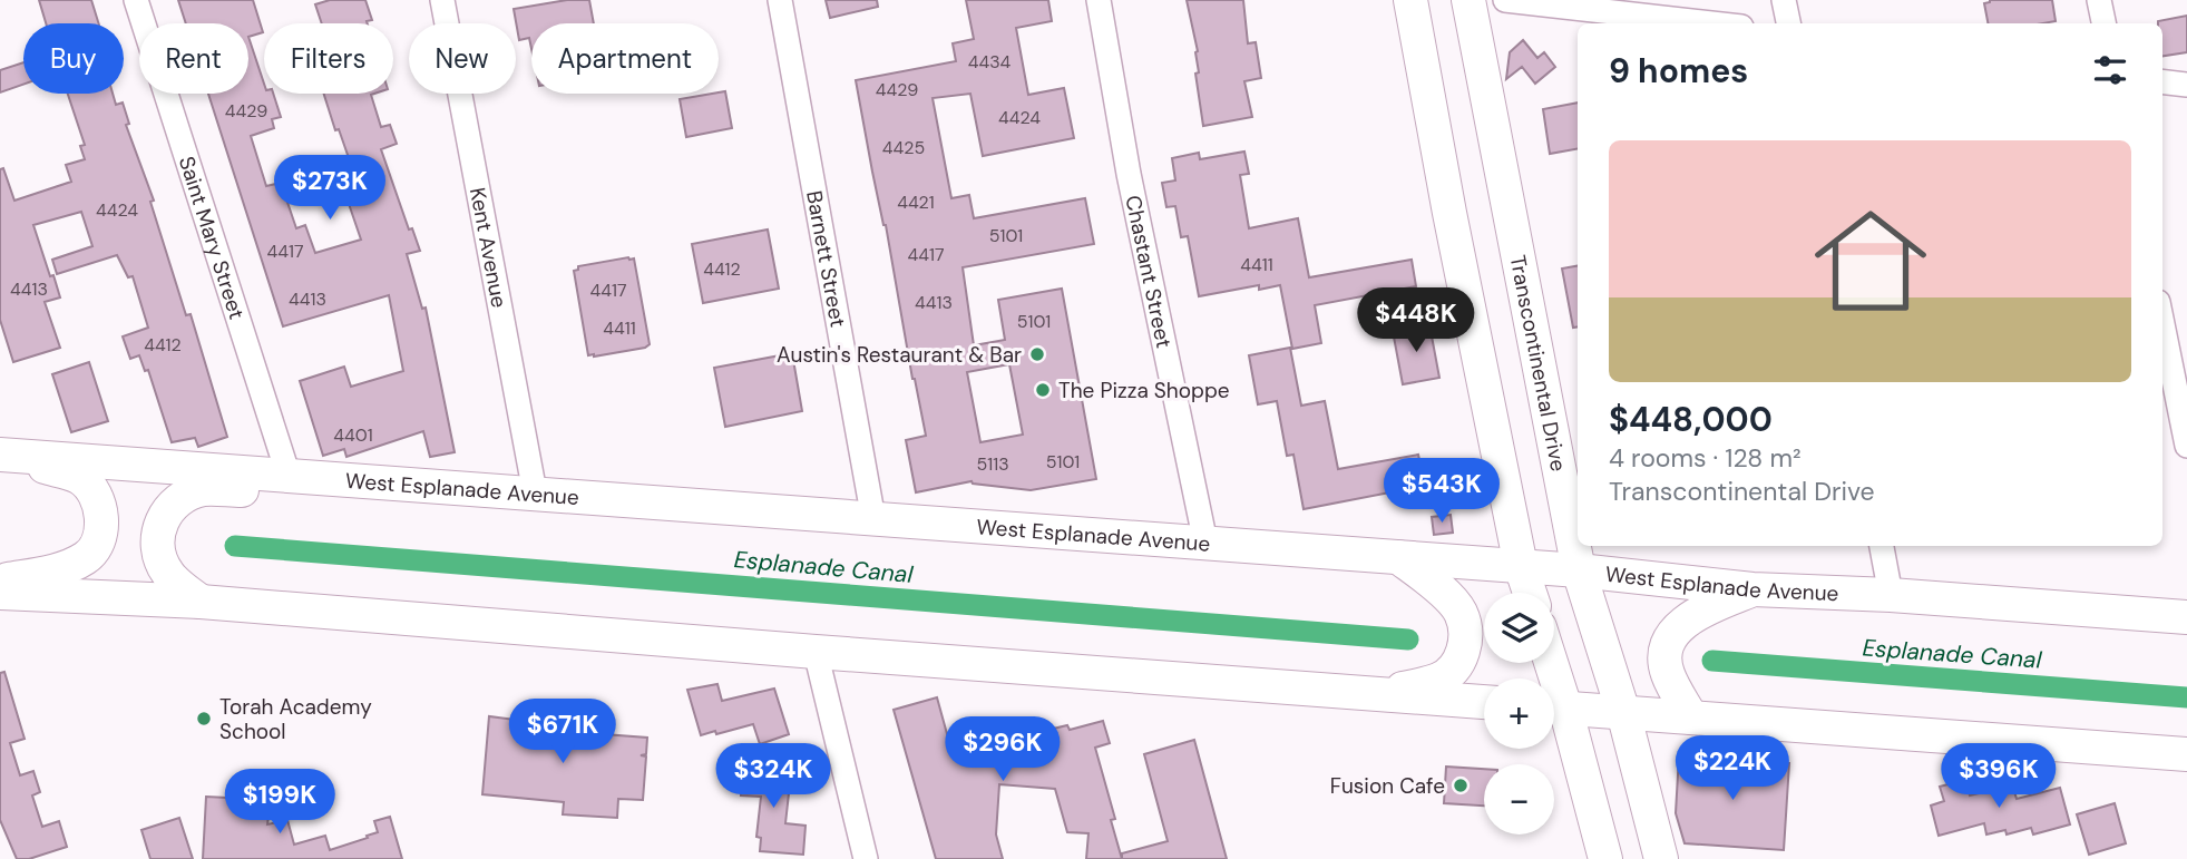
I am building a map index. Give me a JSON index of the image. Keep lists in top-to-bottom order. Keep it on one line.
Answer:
{"streets":{"main road":["Transcontinental Drive","West Esplanade Avenue"],"street":["Saint Mary Street","Kent Avenue","Barnett Street","Chastant Street"]},"crossings":[["Saint Mary Street","West Esplanade Avenue"],["Kent Avenue","West Esplanade Avenue"],["Barnett Street","West Esplanade Avenue"],["Chastant Street","West Esplanade Avenue"],["Transcontinental Drive","West Esplanade Avenue"]],"water":["Esplanade Canal"],"places":["Austin's Restaurant & Bar","The Pizza Shoppe","Torah Academy School","Fusion Cafe"],"house_numbers":["4434","4429","4429","4424","4425","4421","4424","5101","4417","4417","4411","4412","4413","4417","4413","4413","5101","4411","4412","4401","5101","5113"],"page":{"chip":["Buy","Rent","Filters","New","Apartment"],"heading":"9 homes","list":[{"name":"$448,000","note":"4 rooms · 128 m² · Transcontinental Drive"}],"price":["$273K","$448K","$543K","$671K","$296K","$224K","$324K","$396K","$199K"],"map_buttons":["+","−"]}}
